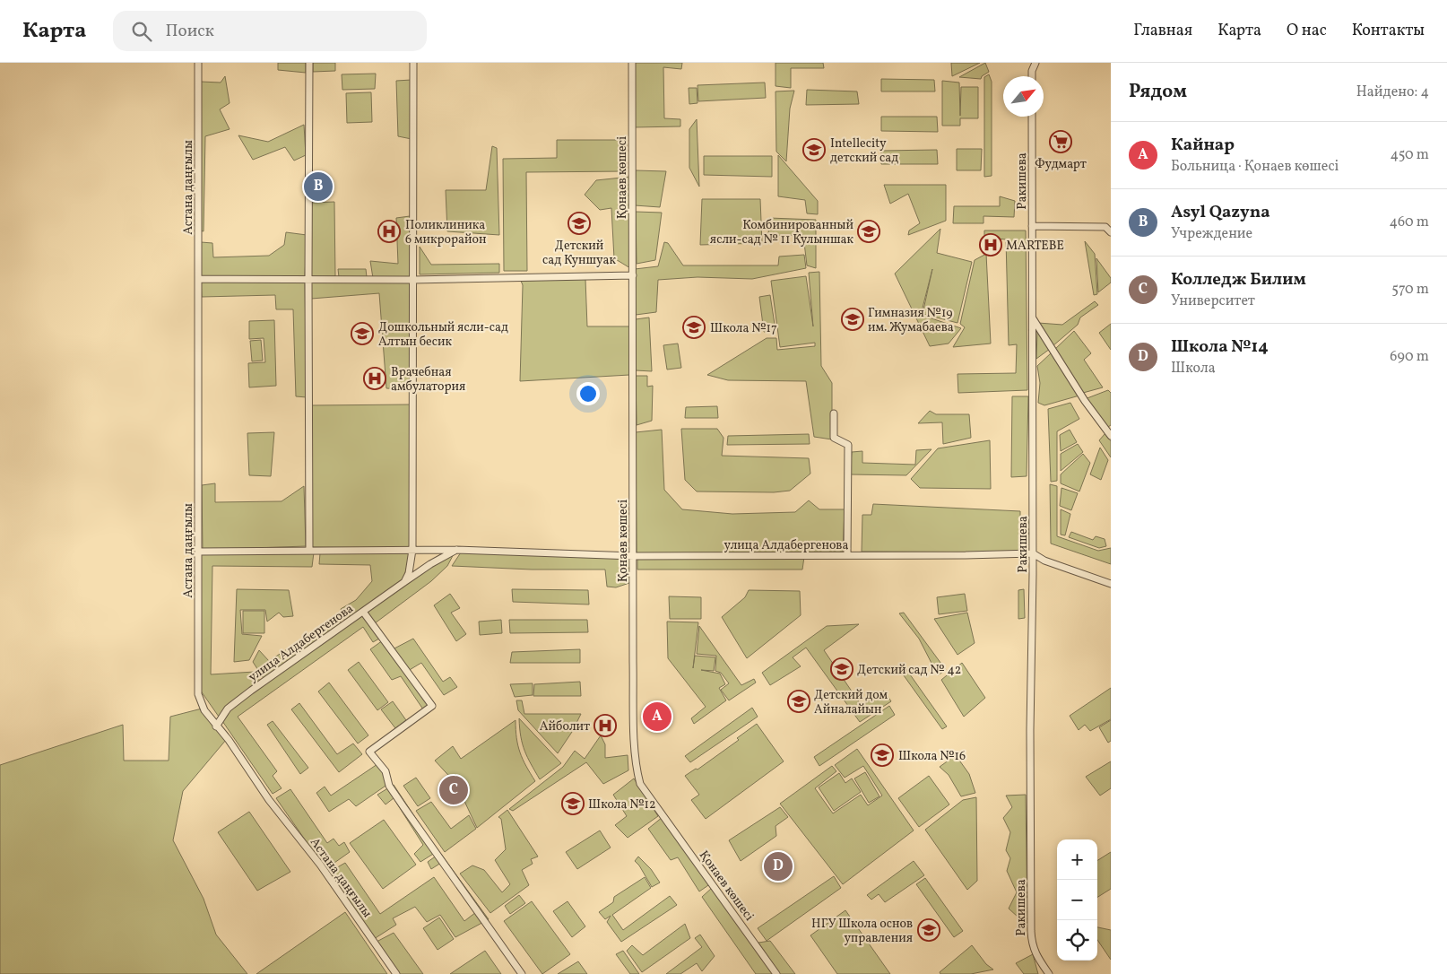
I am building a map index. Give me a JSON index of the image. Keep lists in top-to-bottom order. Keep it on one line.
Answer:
{"streets":{"street":["Қонаев көшесі","Ракишева","Астана даңғылы","улица Алдабергенова"]},"crossings":[["Қонаев көшесі","улица Алдабергенова"],["Ракишева","улица Алдабергенова"],["Астана даңғылы","улица Алдабергенова"]],"places":{"supermarket":["Фудмарт"],"school or university":["Intellecity детский сад","Детский сад Куншуак","Комбинированный ясли-сад № 11 Кулыншак","Гимназия №19 им. Жумабаева","Школа №17","Дошкольный ясли-сад Алтын бесик","Детский сад № 42","Детский дом Айналайын","Школа №16","Школа №12","НГУ Школа основ управления"],"hospital":["Поликлиника 6 микрорайон","MARTEBE","Врачебная амбулатория","Айболит"]},"north":"top right","page":{"header":"Карта","search":"Поиск","nav":["Главная","Карта","О нас","Контакты"],"heading":["Рядом","Найдено: 4"],"list":[{"mark":"A","name":"Кайнар","note":"Больница · Қонаев көшесі","value":"450 m"},{"mark":"B","name":"Asyl Qazyna","note":"Учреждение","value":"460 m"},{"mark":"C","name":"Колледж Билим","note":"Университет","value":"570 m"},{"mark":"D","name":"Школа №14","note":"Школа","value":"690 m"}],"pins":["B","A","C","D"],"map_buttons":["+","−"]}}
